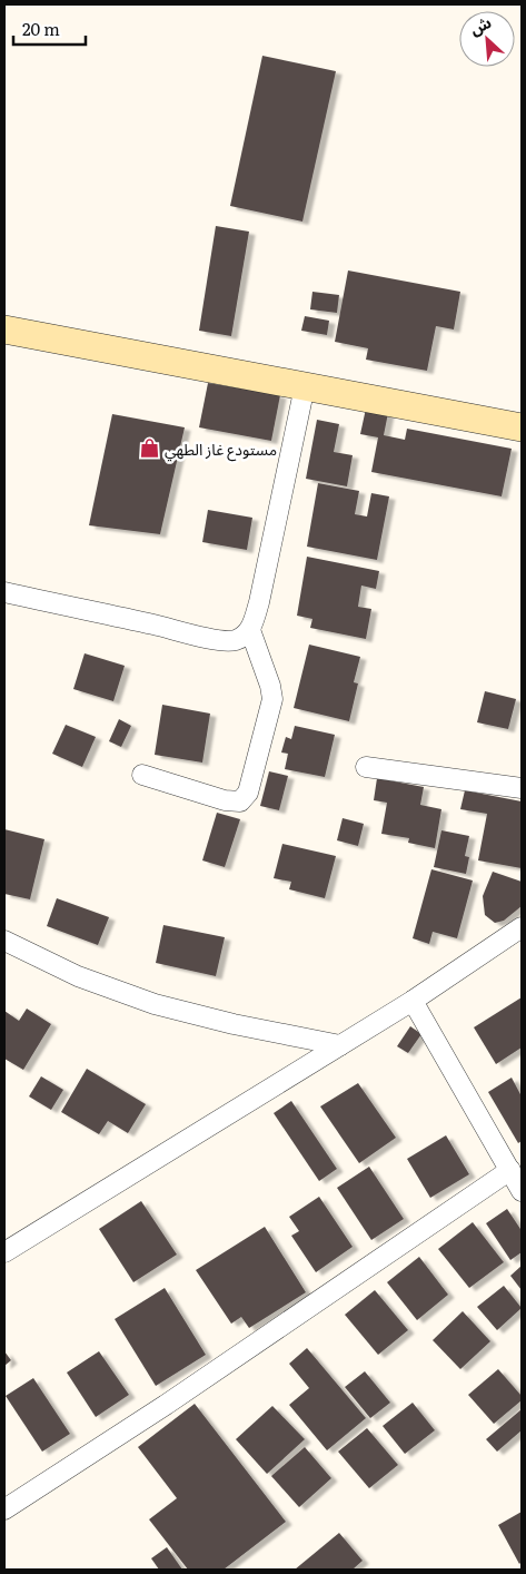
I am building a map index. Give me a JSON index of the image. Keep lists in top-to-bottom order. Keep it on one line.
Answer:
{"places":{"shop":["مستودع غاز الطهي"]},"scale_bar":"20 m","north":"top left"}
